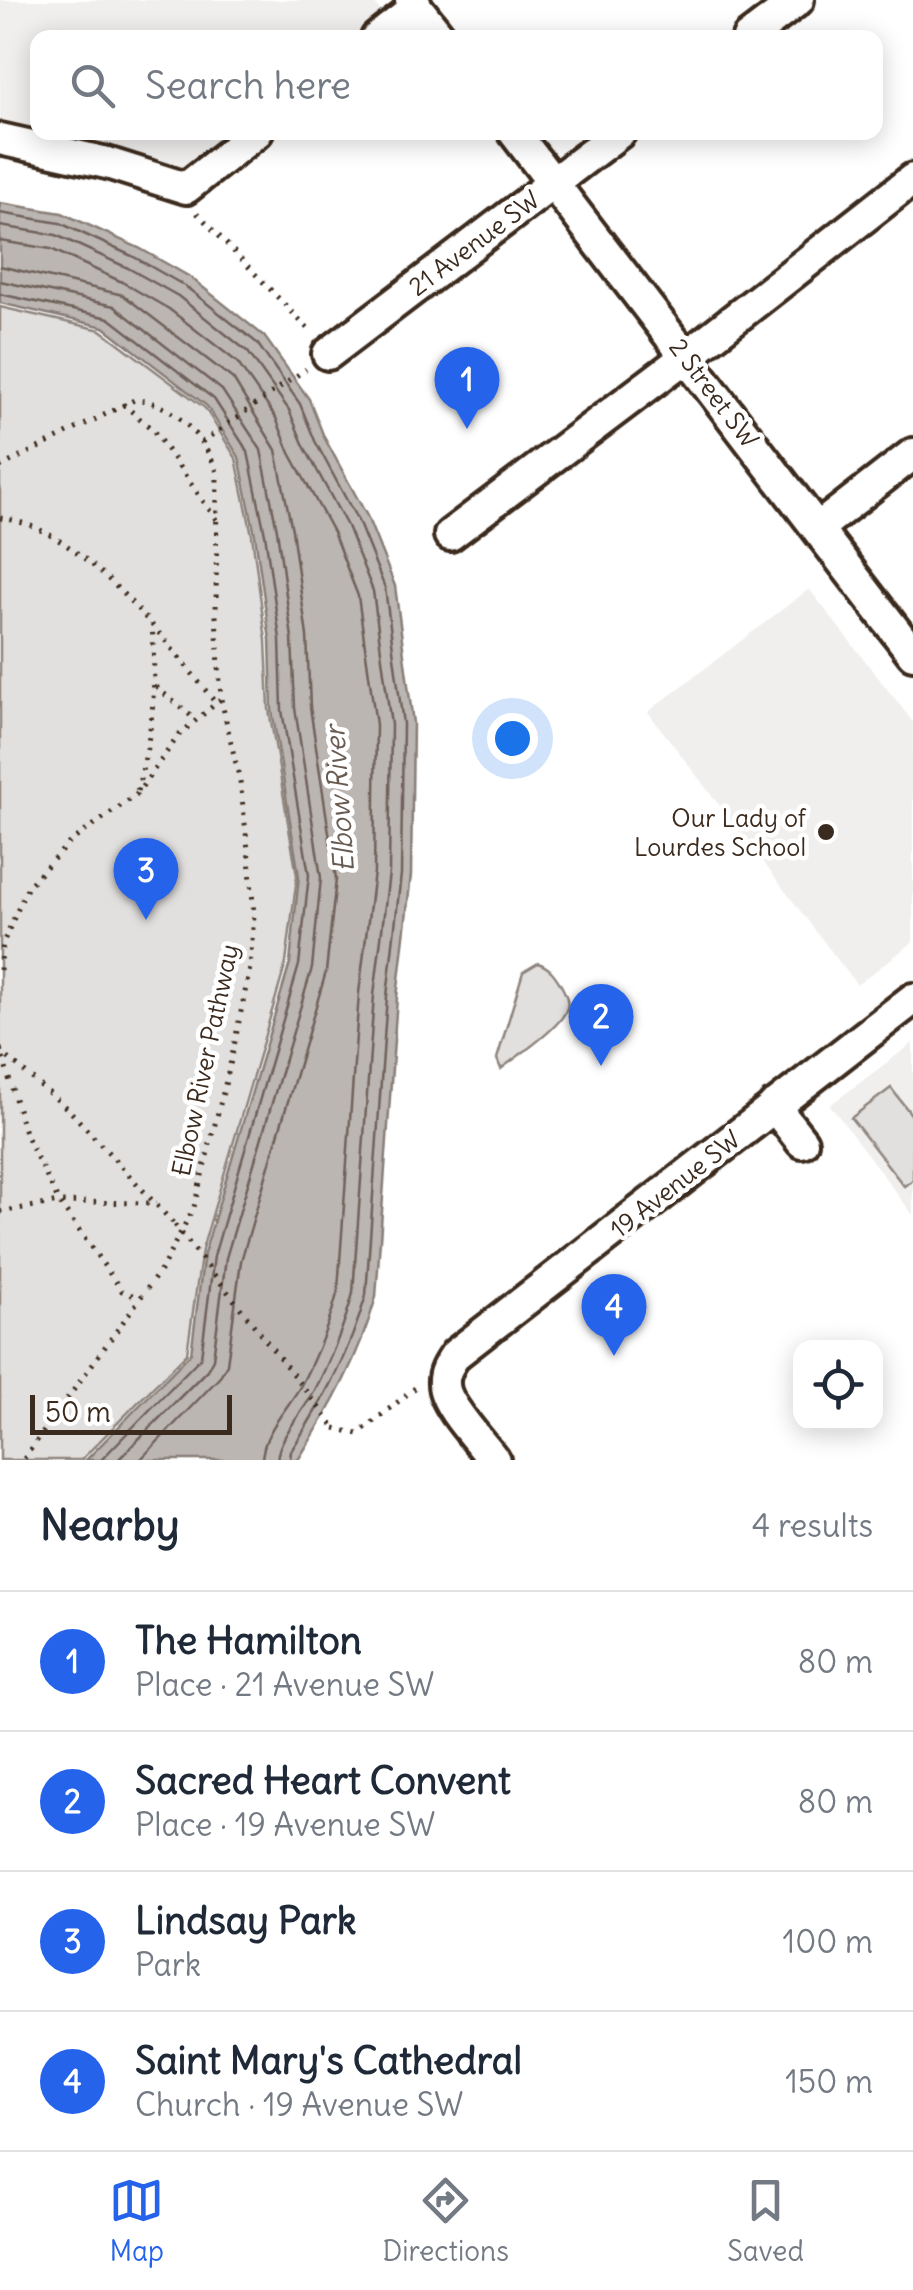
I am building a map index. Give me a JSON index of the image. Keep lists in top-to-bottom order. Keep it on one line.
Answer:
{"streets":{"street":["21 Avenue SW","2 Street SW","19 Avenue SW"],"path":["Elbow River Pathway"]},"crossings":[["21 Avenue SW","2 Street SW"]],"water":["Elbow River"],"places":["Our Lady of Lourdes School"],"scale_bar":"50 m","page":{"search":"Search here","pins":["1","3","2","4"],"scale":"50 m","heading":["Nearby","4 results"],"list":[{"mark":"1","name":"The Hamilton","note":"Place · 21 Avenue SW","value":"80 m"},{"mark":"2","name":"Sacred Heart Convent","note":"Place · 19 Avenue SW","value":"80 m"},{"mark":"3","name":"Lindsay Park","note":"Park","value":"100 m"},{"mark":"4","name":"Saint Mary's Cathedral","note":"Church · 19 Avenue SW","value":"150 m"}],"nav":["Map","Directions","Saved"]}}
